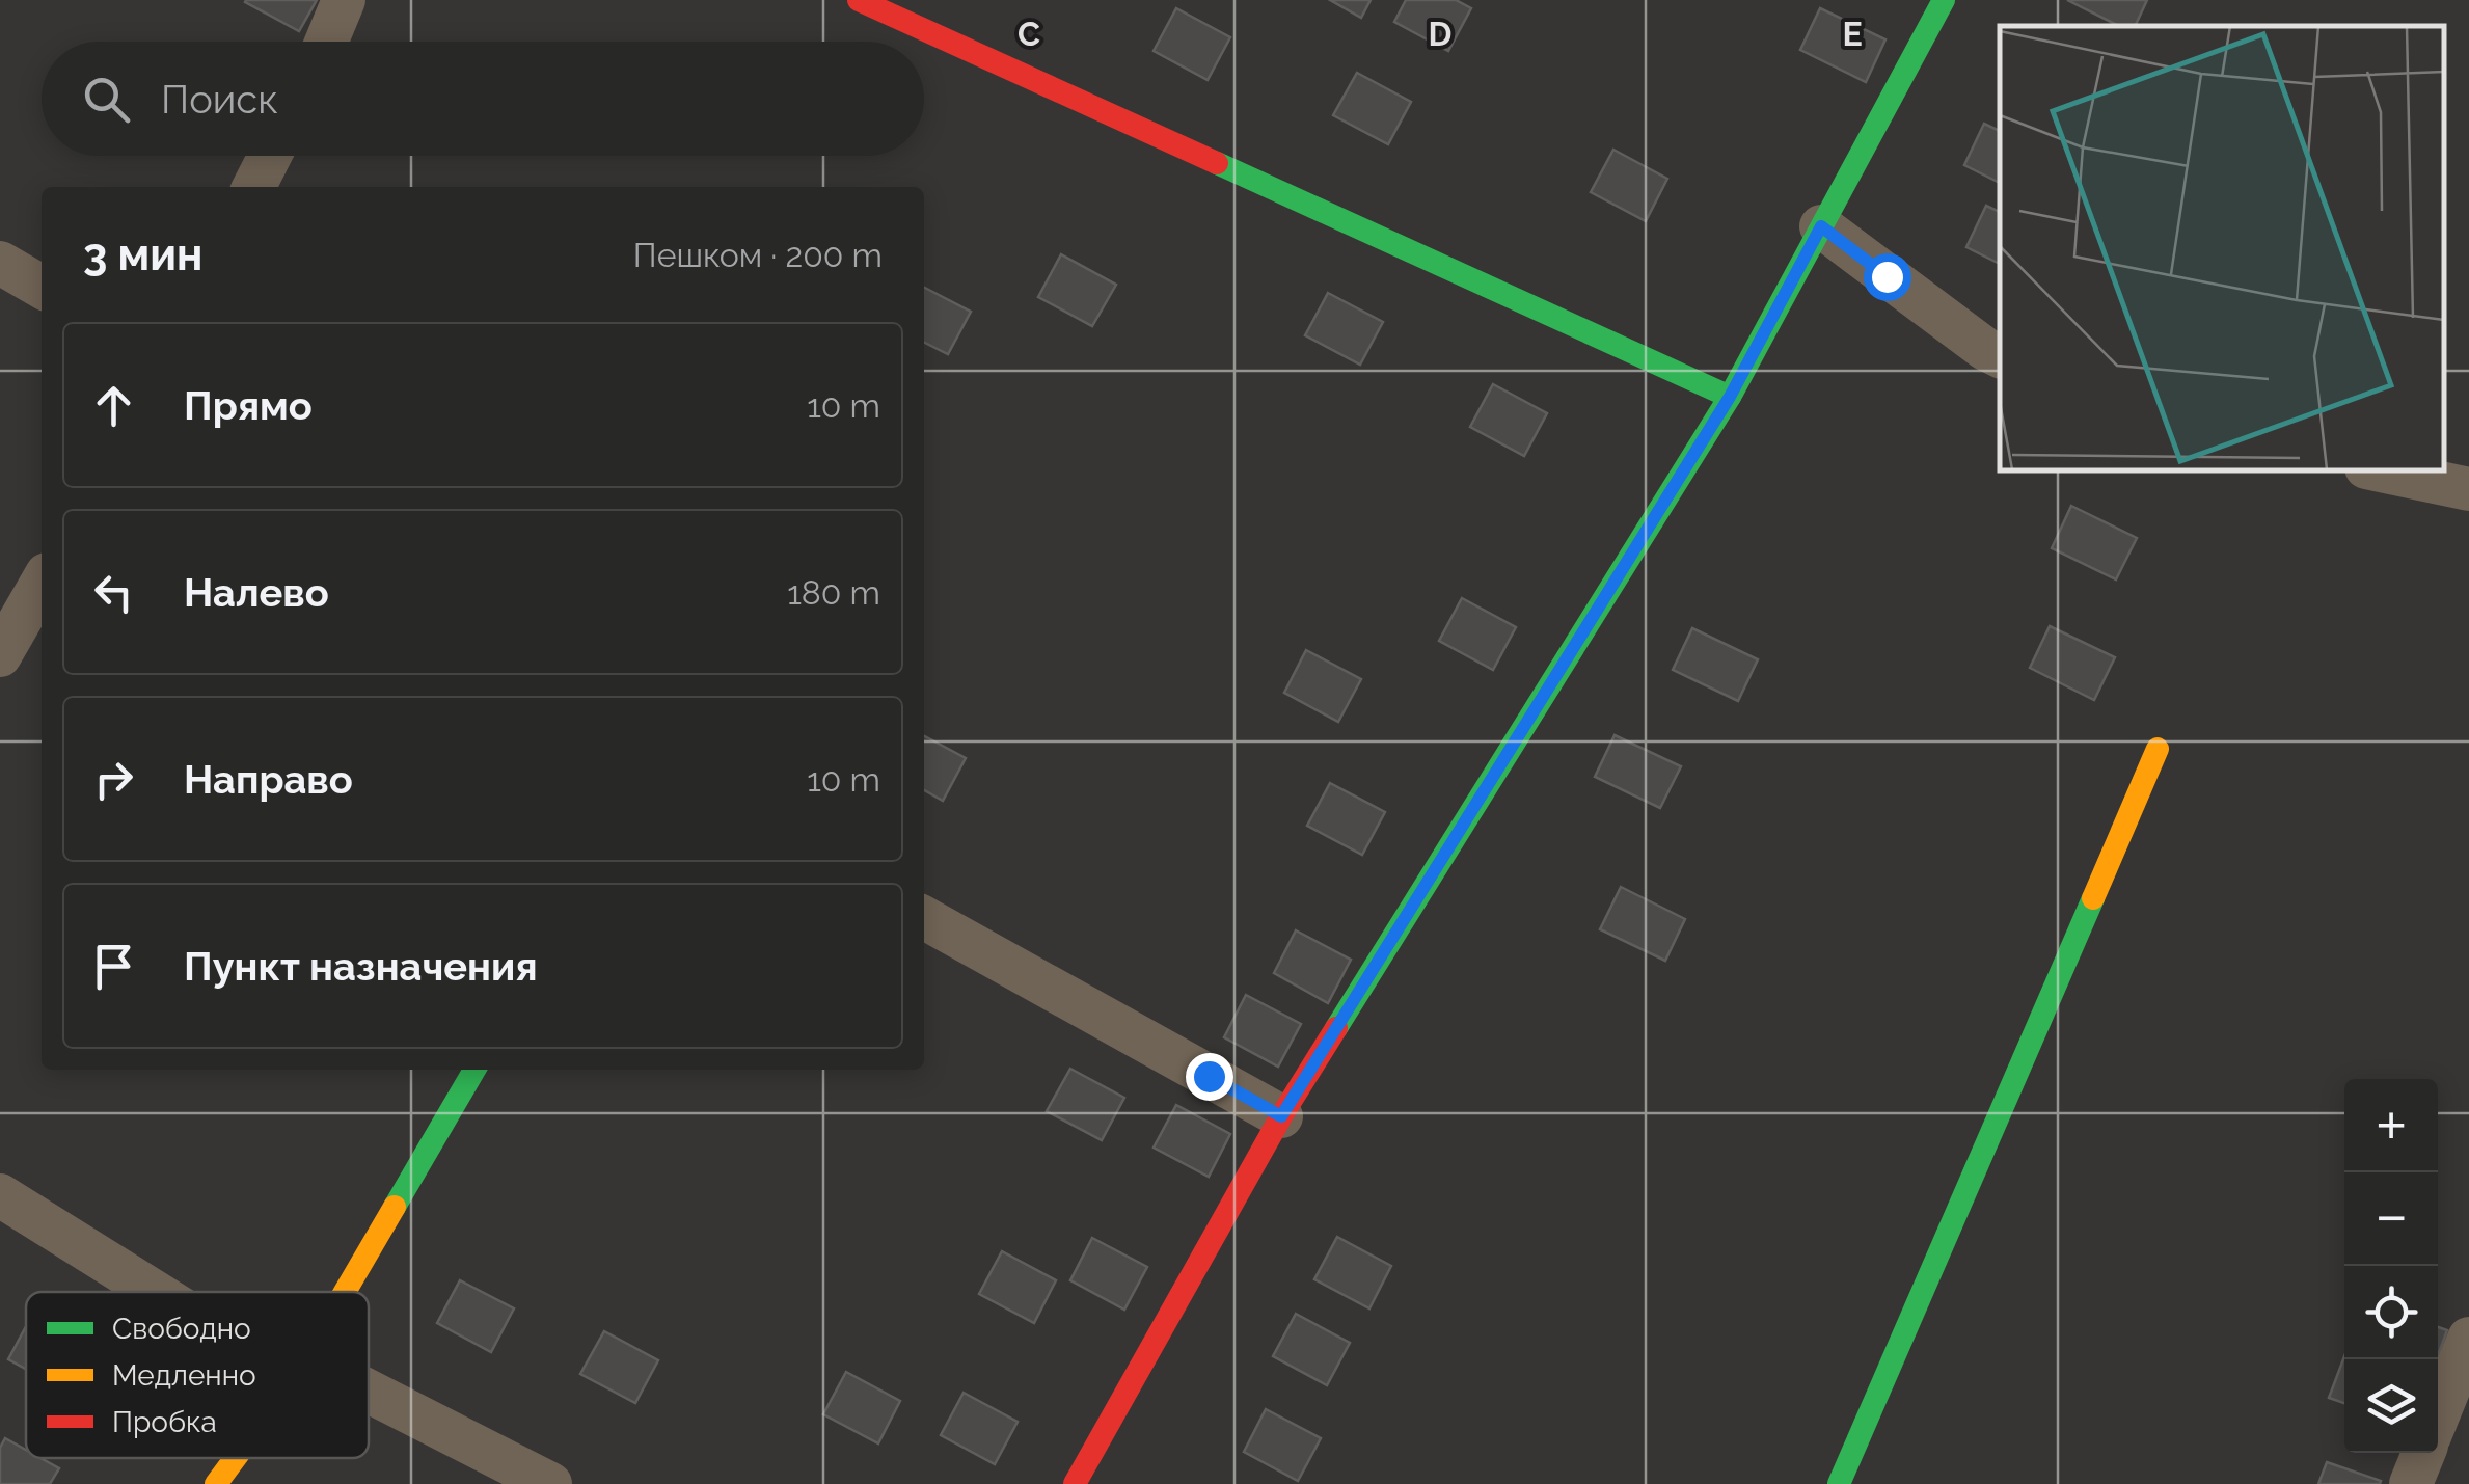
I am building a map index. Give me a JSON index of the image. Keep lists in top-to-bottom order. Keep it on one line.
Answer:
{"legend":["Свободно","Медленно","Пробка"],"page":{"search":"Поиск","heading":["3 мин","Пешком · 200 m"],"list":[["Прямо","10 m"],["Налево","180 m"],["Направо","10 m"],"Пункт назначения"],"map_buttons":["+","−"]},"grid":{"columns":["C","D","E"]}}
